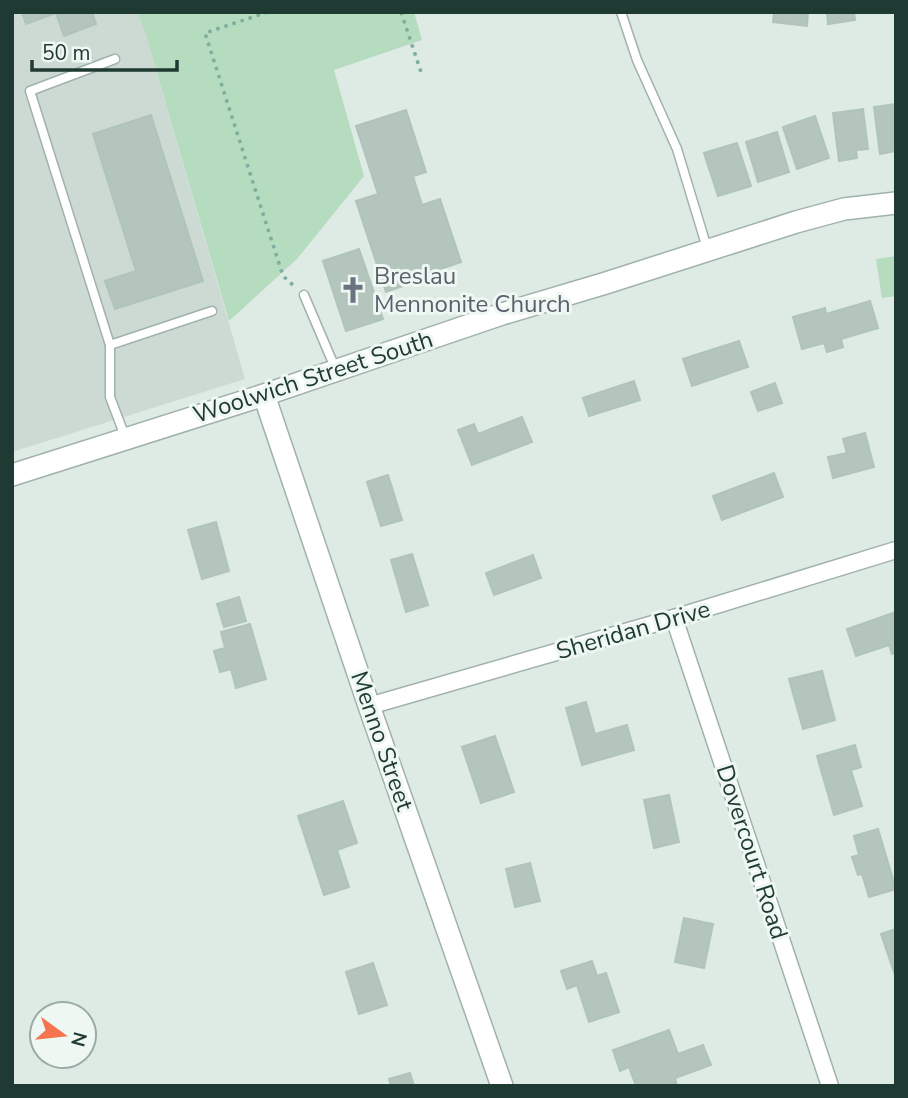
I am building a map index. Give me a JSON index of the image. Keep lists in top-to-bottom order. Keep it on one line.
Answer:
{"streets":{"street":["Woolwich Street South","Sheridan Drive","Menno Street","Dovercourt Road"]},"crossings":[["Woolwich Street South","Menno Street"],["Sheridan Drive","Menno Street"],["Sheridan Drive","Dovercourt Road"]],"places":{"church":["Breslau Mennonite Church"]},"scale_bar":"50 m","north":"right"}
